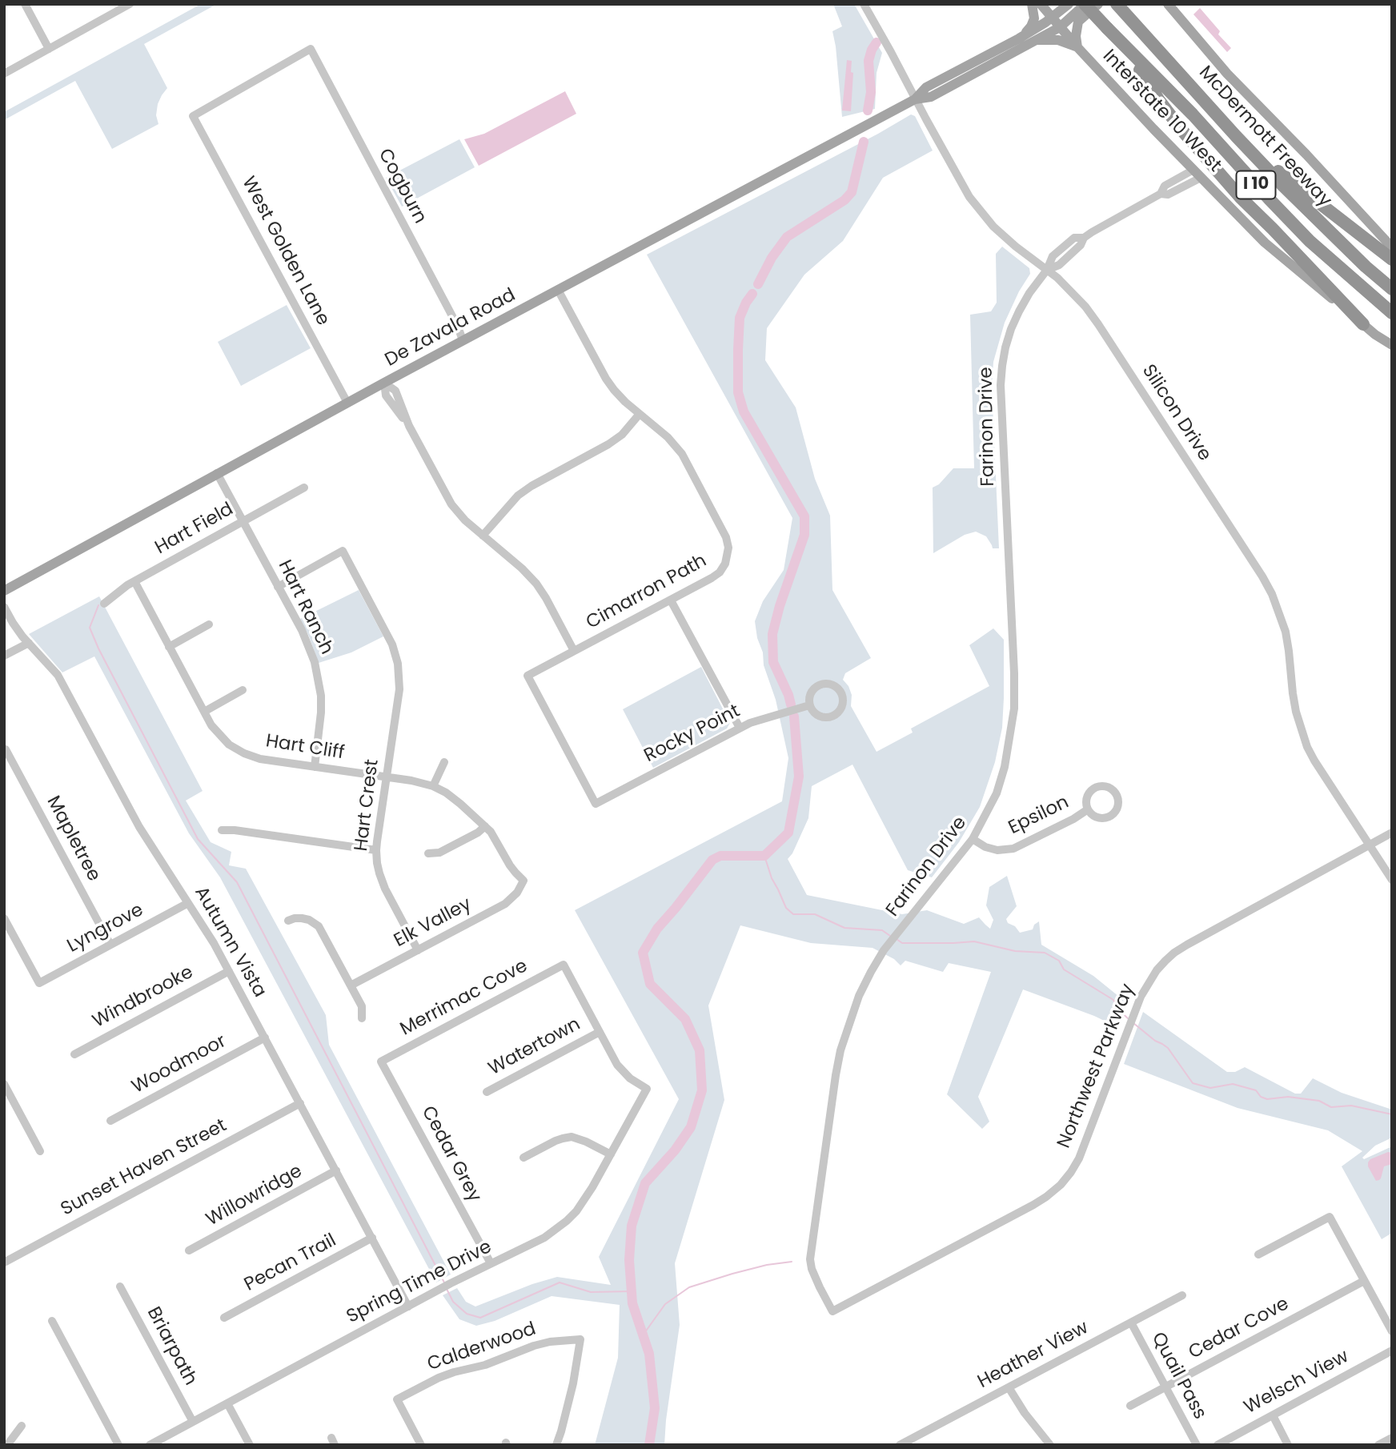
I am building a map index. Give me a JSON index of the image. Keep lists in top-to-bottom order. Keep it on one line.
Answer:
{"streets":{"highway":["McDermott Freeway","I 10"],"main road":["Interstate 10 West","De Zavala Road"],"street":["Cogburn","West Golden Lane","Silicon Drive","Farinon Drive","Hart Field","Cimarron Path","Hart Ranch","Rocky Point","Hart Cliff","Hart Crest","Epsilon","Mapletree","Elk Valley","Lyngrove","Autumn Vista","Windbrooke","Merrimac Cove","Watertown","Woodmoor","Northwest Parkway","Cedar Grey","Sunset Haven Street","Willowridge","Pecan Trail","Spring Time Drive","Cedar Cove","Briarpath","Calderwood","Heather View","Quail Pass","Welsch View"]},"crossings":[["Interstate 10 West","De Zavala Road"],["Interstate 10 West","Farinon Drive"],["McDermott Freeway","De Zavala Road"],["Cogburn","West Golden Lane"],["Cogburn","De Zavala Road"],["West Golden Lane","De Zavala Road"],["De Zavala Road","Silicon Drive"],["De Zavala Road","Cimarron Path"],["De Zavala Road","Hart Ranch"],["Silicon Drive","Farinon Drive"],["Silicon Drive","Northwest Parkway"],["Farinon Drive","Epsilon"],["Farinon Drive","Northwest Parkway"],["Hart Field","Hart Ranch"],["Hart Field","Hart Cliff"],["Cimarron Path","Rocky Point"],["Hart Ranch","Hart Cliff"],["Hart Ranch","Hart Crest"],["Hart Cliff","Hart Crest"],["Hart Cliff","Elk Valley"],["Hart Crest","Elk Valley"],["Mapletree","Lyngrove"],["Lyngrove","Autumn Vista"],["Autumn Vista","Windbrooke"],["Autumn Vista","Woodmoor"],["Autumn Vista","Sunset Haven Street"],["Autumn Vista","Willowridge"],["Autumn Vista","Pecan Trail"],["Autumn Vista","Spring Time Drive"],["Merrimac Cove","Watertown"],["Merrimac Cove","Cedar Grey"],["Merrimac Cove","Spring Time Drive"],["Watertown","Spring Time Drive"],["Cedar Grey","Spring Time Drive"],["Spring Time Drive","Briarpath"],["Cedar Cove","Quail Pass"],["Heather View","Quail Pass"]]}
